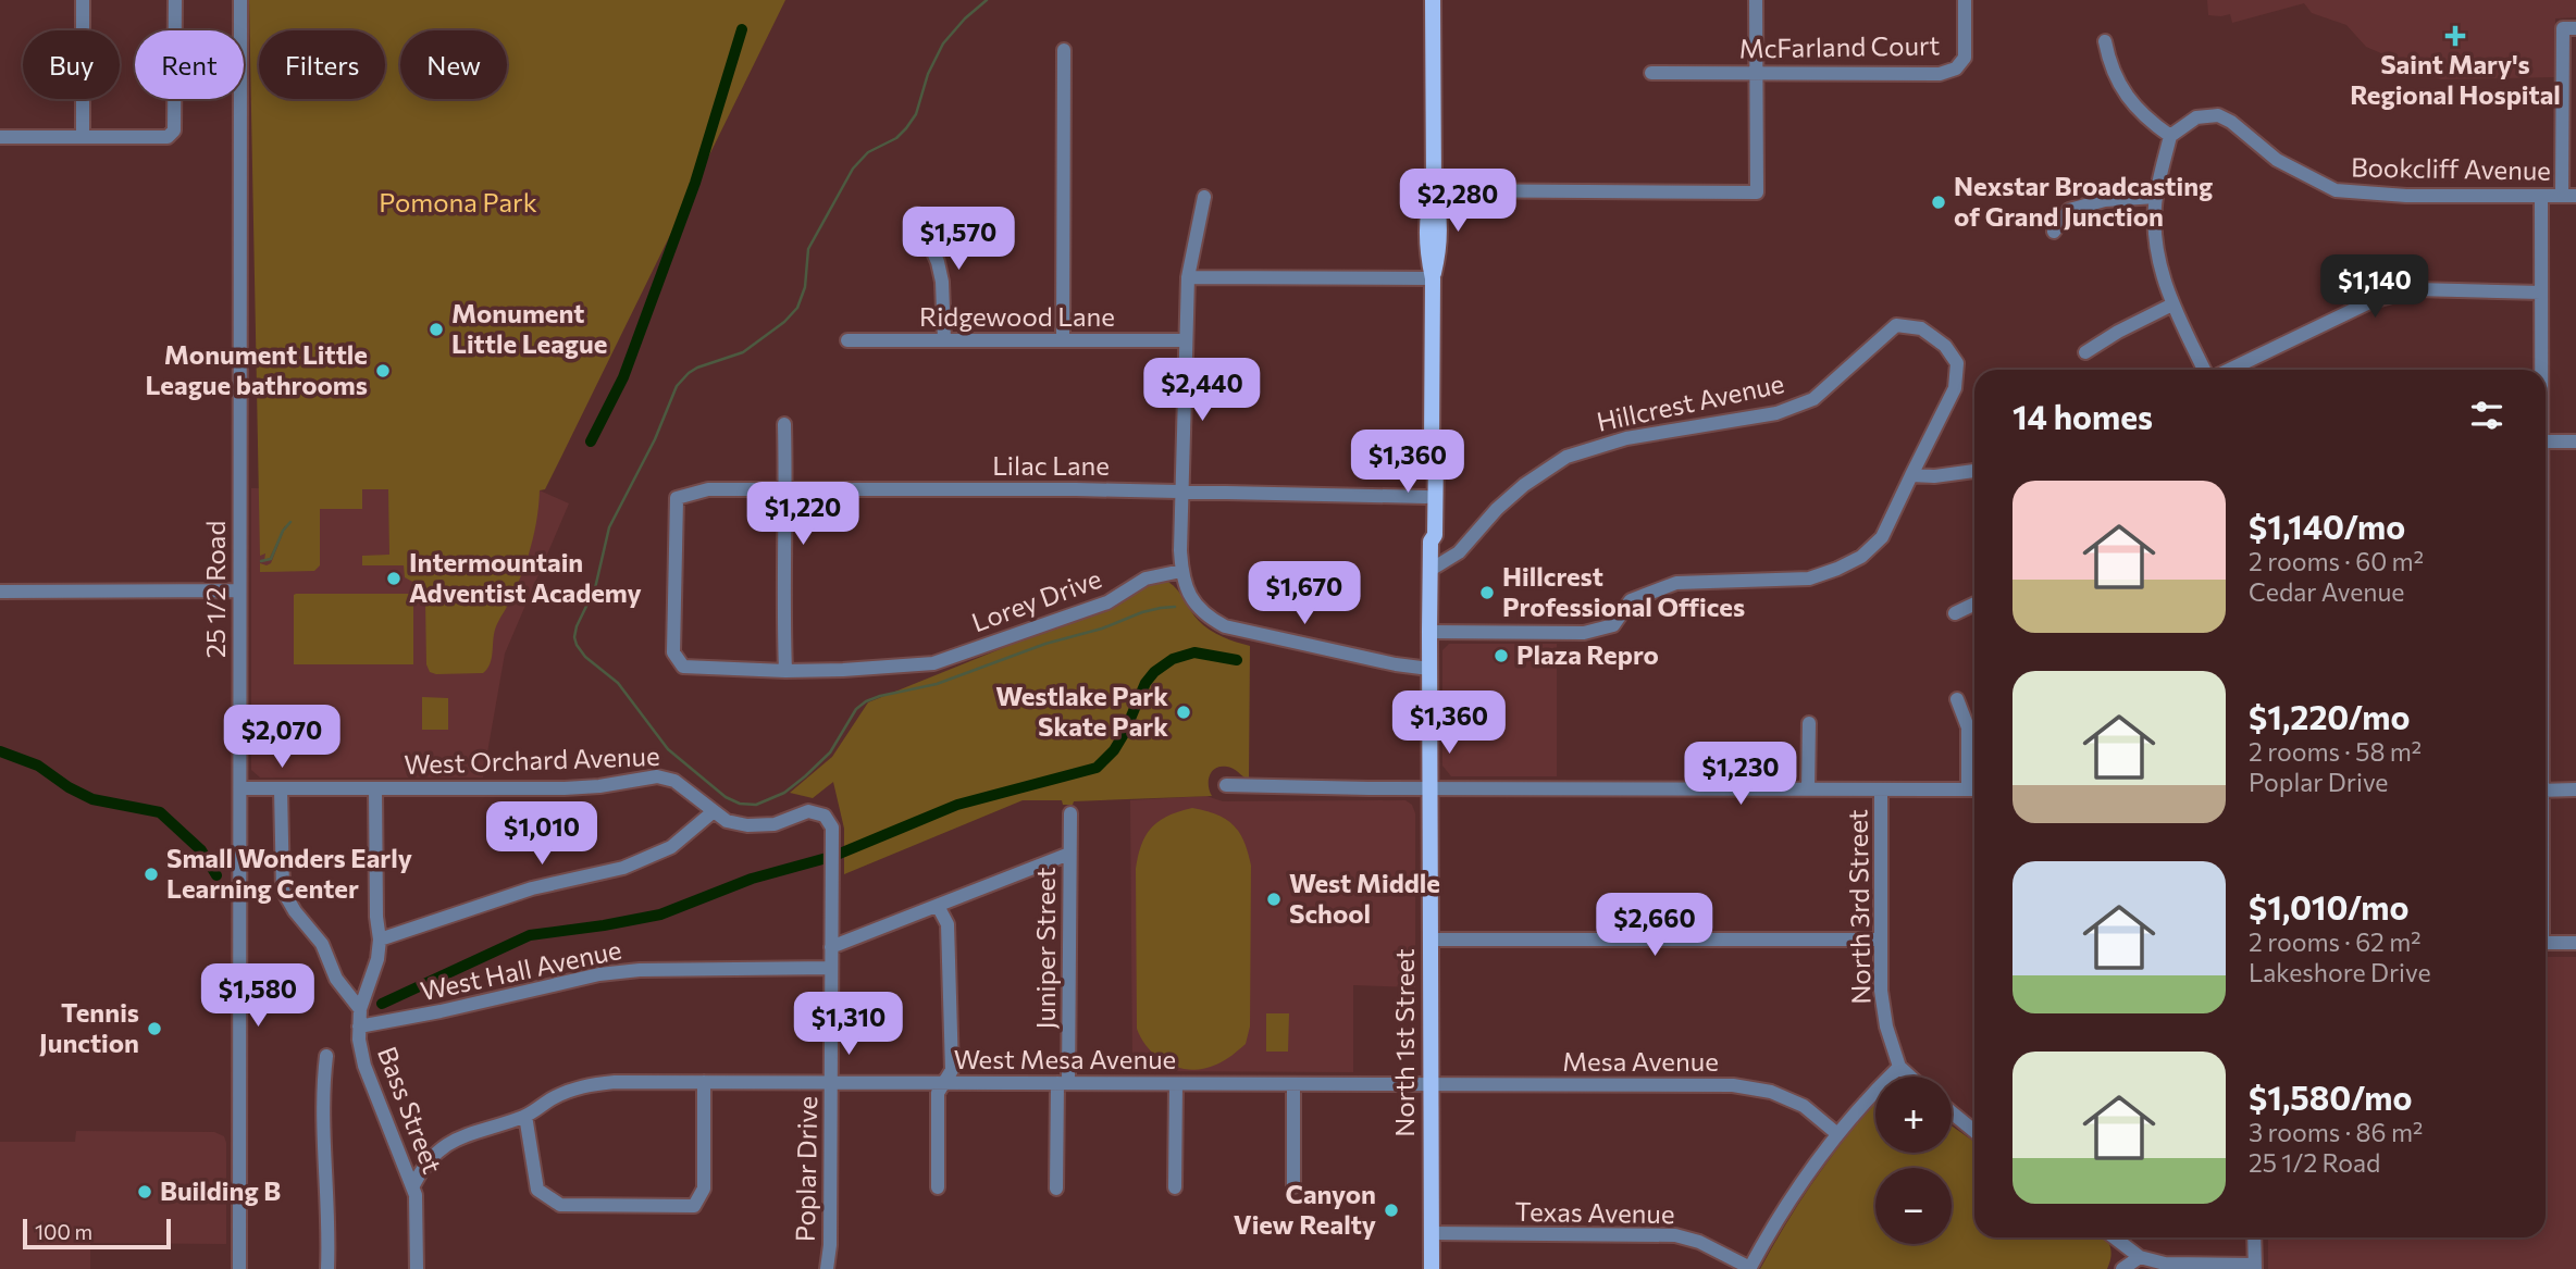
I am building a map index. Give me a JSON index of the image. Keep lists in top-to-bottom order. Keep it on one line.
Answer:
{"streets":{"main road":["North 1st Street"],"street":["McFarland Court","Bookcliff Avenue","Ridgewood Lane","Hillcrest Avenue","Lilac Lane","25 1/2 Road","Lorey Drive","West Orchard Avenue","North 3rd Street","Juniper Street","West Hall Avenue","West Mesa Avenue","Mesa Avenue","Bass Street","Poplar Drive","Texas Avenue"]},"crossings":[["Hillcrest Avenue","North 1st Street"],["Lilac Lane","Lorey Drive"],["Lilac Lane","North 1st Street"],["25 1/2 Road","West Orchard Avenue"],["West Orchard Avenue","Bass Street"],["West Orchard Avenue","Poplar Drive"],["Juniper Street","West Mesa Avenue"],["West Hall Avenue","Bass Street"],["West Hall Avenue","Poplar Drive"],["North 1st Street","West Mesa Avenue"],["North 1st Street","Mesa Avenue"],["North 1st Street","Texas Avenue"],["West Mesa Avenue","Mesa Avenue"],["West Mesa Avenue","Bass Street"],["West Mesa Avenue","Poplar Drive"]],"parks":["Pomona Park"],"places":{"health":["Saint Mary's Regional Hospital"],"other":["Nexstar Broadcasting of Grand Junction","Monument Little League","Monument Little League bathrooms","Intermountain Adventist Academy","Hillcrest Professional Offices","Plaza Repro","Westlake Park Skate Park","Small Wonders Early Learning Center","West Middle School","Tennis Junction","Building B","Canyon View Realty"]},"scale_bar":"100 m","page":{"chip":["Buy","Rent","Filters","New"],"price":["$2,280","$1,570","$1,140","$2,440","$1,360","$1,220","$1,670","$1,360","$2,070","$1,230","$1,010","$2,660","$1,580","$1,310"],"heading":"14 homes","list":[{"name":"$1,140/mo","note":"2 rooms · 60 m² · Cedar Avenue"},{"name":"$1,220/mo","note":"2 rooms · 58 m² · Poplar Drive"},{"name":"$1,010/mo","note":"2 rooms · 62 m² · Lakeshore Drive"},{"name":"$1,580/mo","note":"3 rooms · 86 m² · 25 1/2 Road"}],"map_buttons":["+","−"],"scale":"100 m"}}
